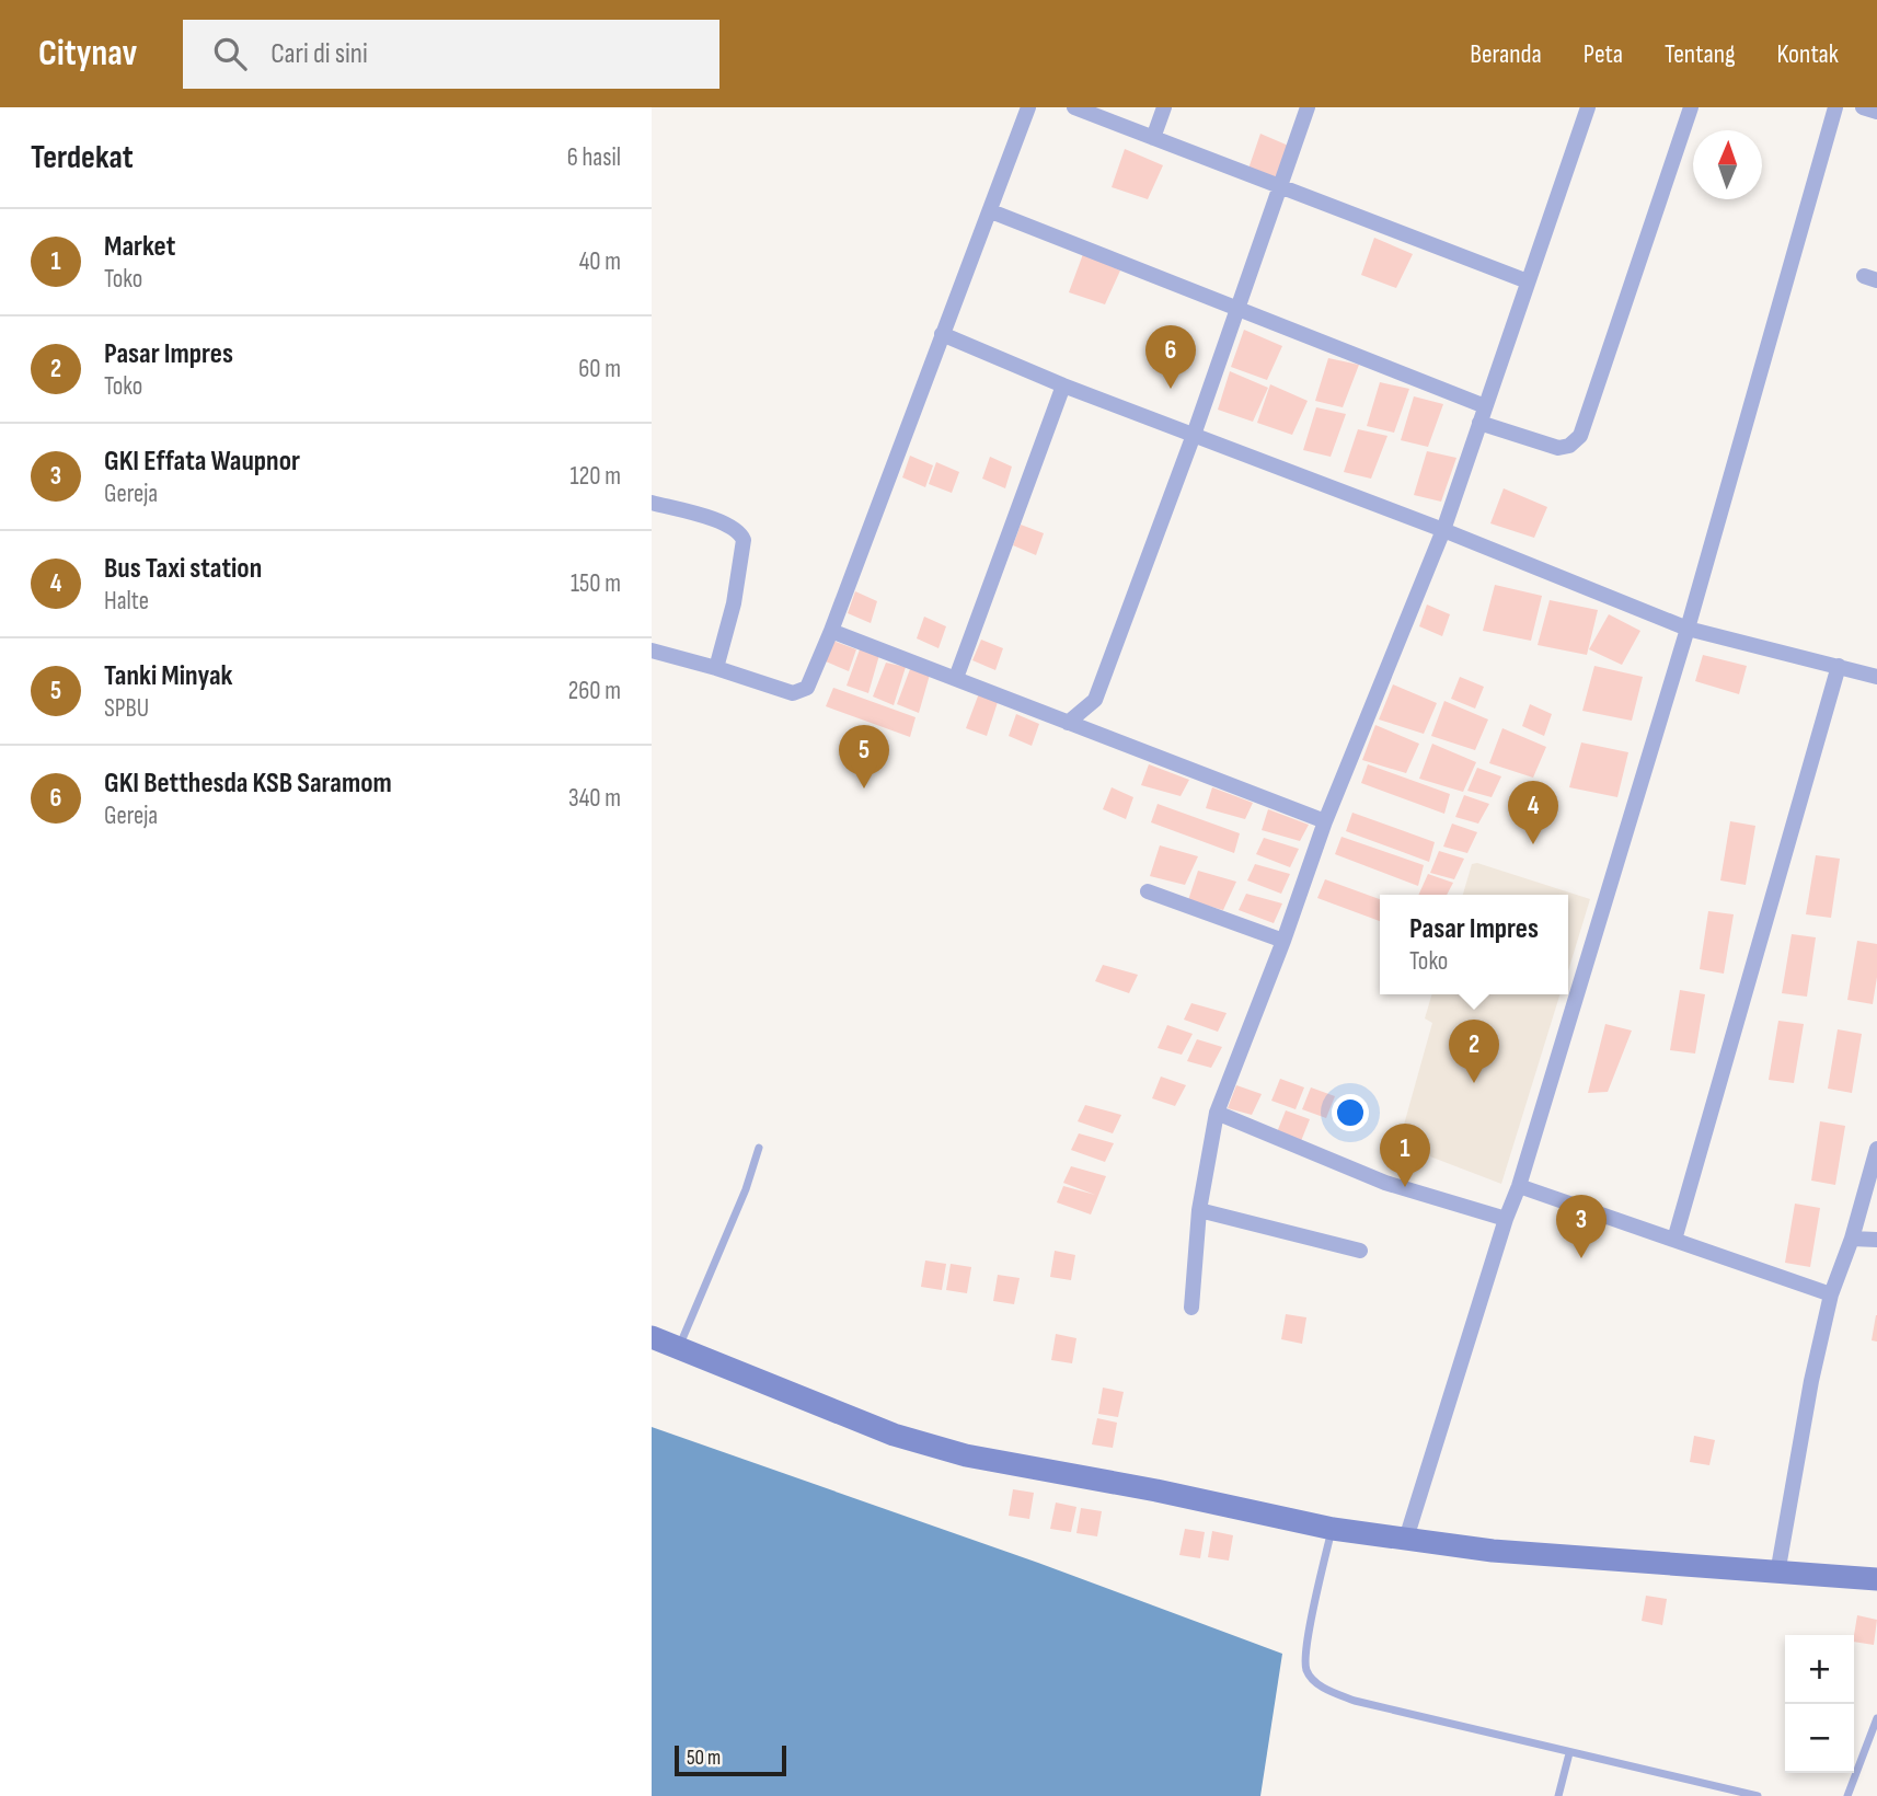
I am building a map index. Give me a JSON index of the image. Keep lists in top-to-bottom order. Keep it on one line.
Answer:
{"scale_bar":"50 m","north":"top","page":{"header":"Citynav","search":"Cari di sini","nav":["Beranda","Peta","Tentang","Kontak"],"heading":["Terdekat","6 hasil"],"list":[{"mark":"1","name":"Market","note":"Toko","value":"40 m"},{"mark":"2","name":"Pasar Impres","note":"Toko","value":"60 m"},{"mark":"3","name":"GKI Effata Waupnor","note":"Gereja","value":"120 m"},{"mark":"4","name":"Bus Taxi station","note":"Halte","value":"150 m"},{"mark":"5","name":"Tanki Minyak","note":"SPBU","value":"260 m"},{"mark":"6","name":"GKI Betthesda KSB Saramom","note":"Gereja","value":"340 m"}],"pins":["6","5","4","2","1","3"],"popup":["Pasar Impres","Toko"],"map_buttons":["+","−"],"scale":"50 m"}}
